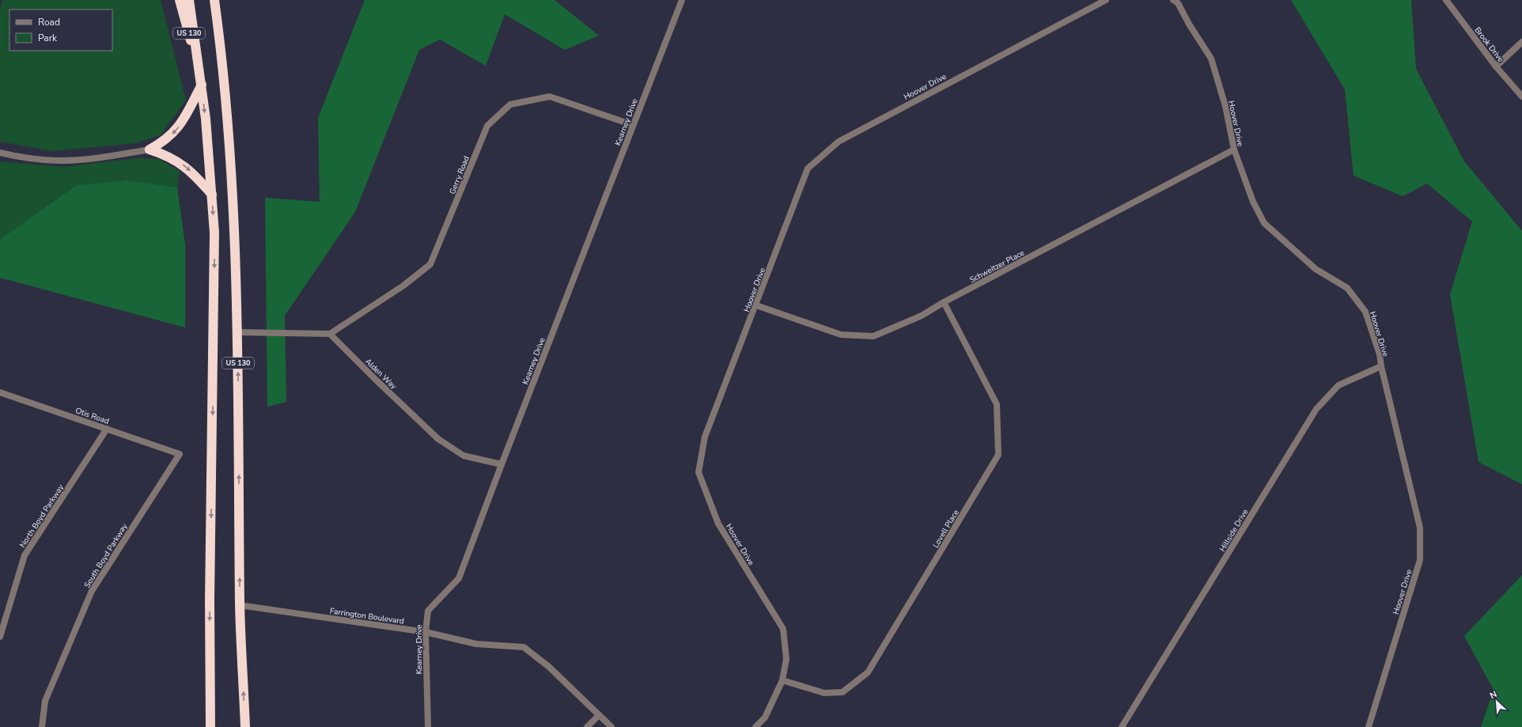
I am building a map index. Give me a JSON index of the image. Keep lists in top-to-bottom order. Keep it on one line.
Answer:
{"streets":{"highway":["US 130"],"street":["Brook Drive","Hoover Drive","Kearney Drive","Gerry Road","Schweitzer Place","Alden Way","Otis Road","North Boyd Parkway","Lovell Place","Hillside Drive","South Boyd Parkway","Farrington Boulevard"]},"crossings":[["US 130","Farrington Boulevard"],["Hoover Drive","Schweitzer Place"],["Hoover Drive","Lovell Place"],["Hoover Drive","Hillside Drive"],["Kearney Drive","Gerry Road"],["Kearney Drive","Alden Way"],["Kearney Drive","Farrington Boulevard"],["Gerry Road","Alden Way"],["Schweitzer Place","Lovell Place"],["Otis Road","North Boyd Parkway"],["Otis Road","South Boyd Parkway"]],"legend":["Road","Park"],"north":"top left"}
